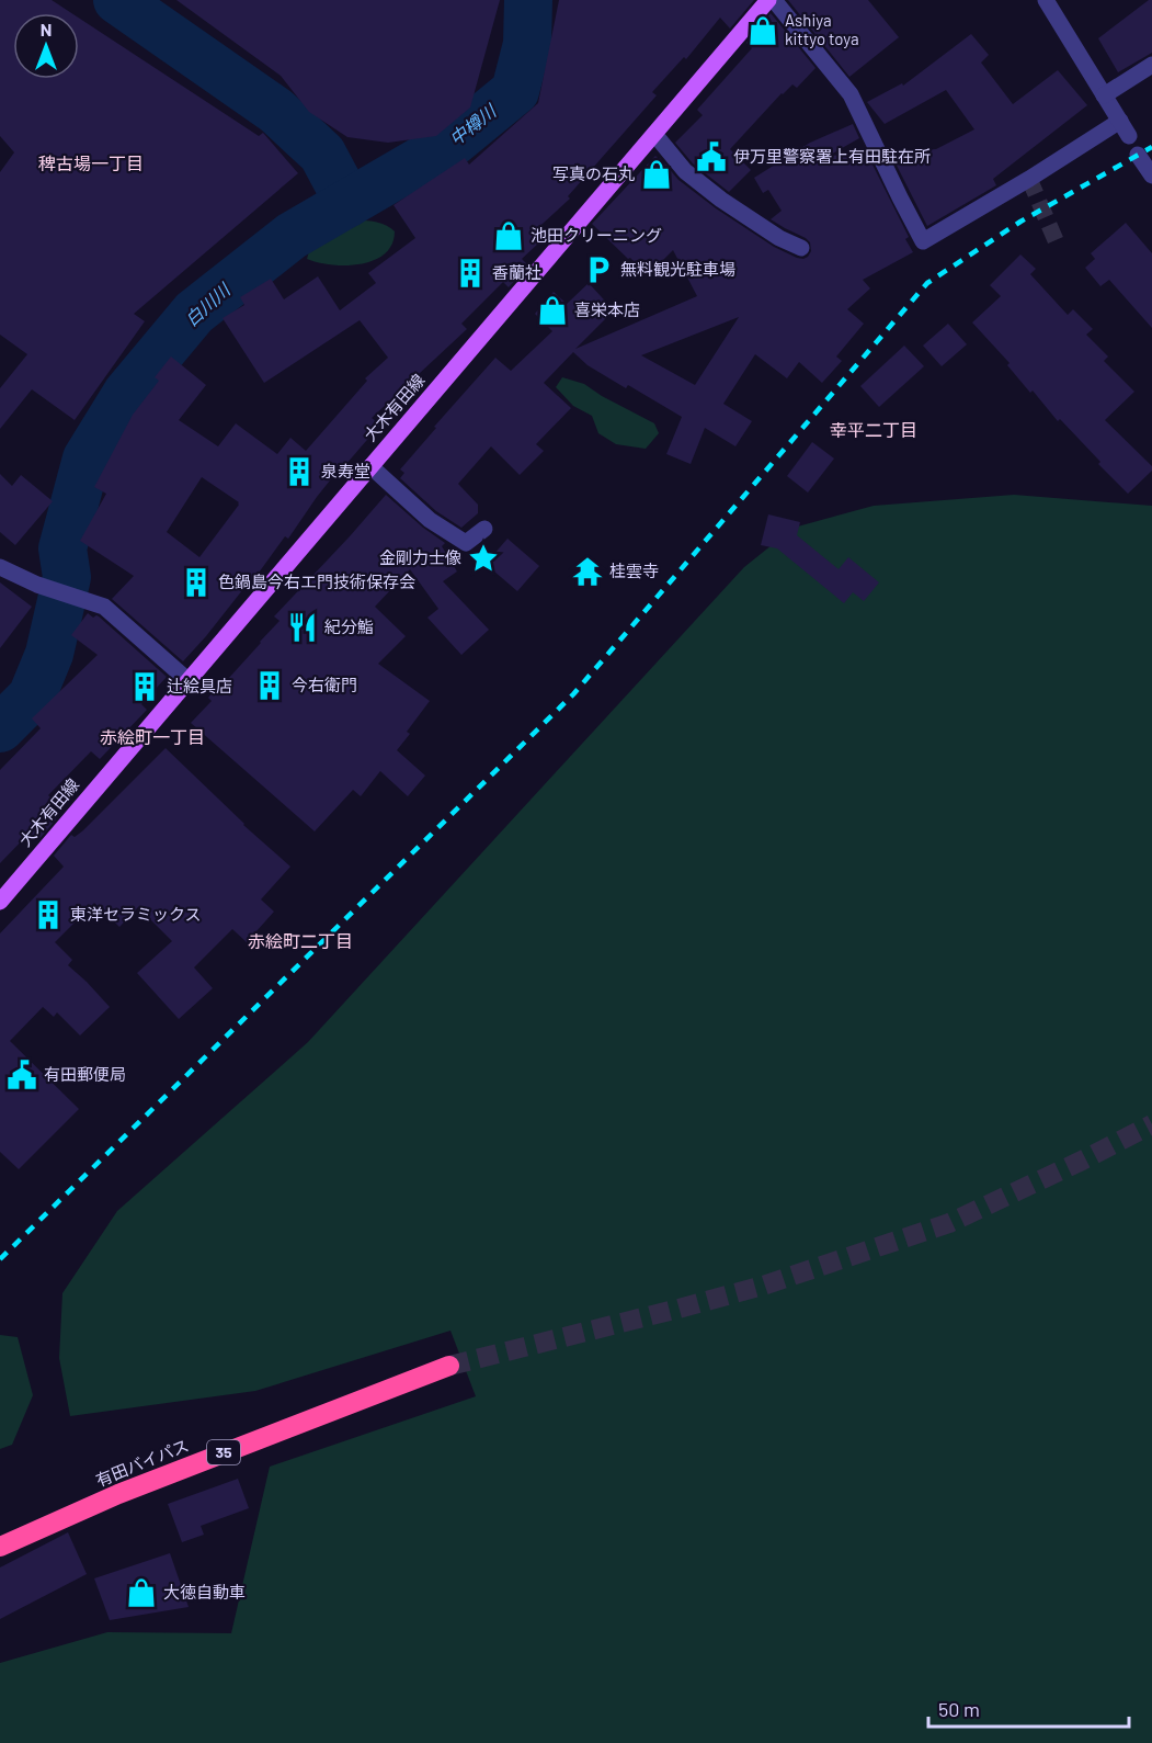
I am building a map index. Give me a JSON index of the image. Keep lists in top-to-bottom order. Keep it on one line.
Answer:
{"streets":{"highway":["35","有田バイパス"],"main road":["大木有田線"]},"districts":["稗古場一丁目","幸平二丁目","赤絵町一丁目","赤絵町二丁目"],"water":["中樽川","白川川"],"places":{"shop":["Ashiya kittyo toya","写真の石丸","池田クリーニング","喜栄本店","大徳自動車"],"public building":["伊万里警察署上有田駐在所","有田郵便局"],"parking":["無料観光駐車場"],"building":["香蘭社","泉寿堂","色鍋島今右エ門技術保存会","今右衛門","辻絵具店","東洋セラミックス"],"place":["金剛力士像"],"temple":["桂雲寺"],"restaurant":["紀分鮨"]},"scale_bar":"50 m","north":"top"}
